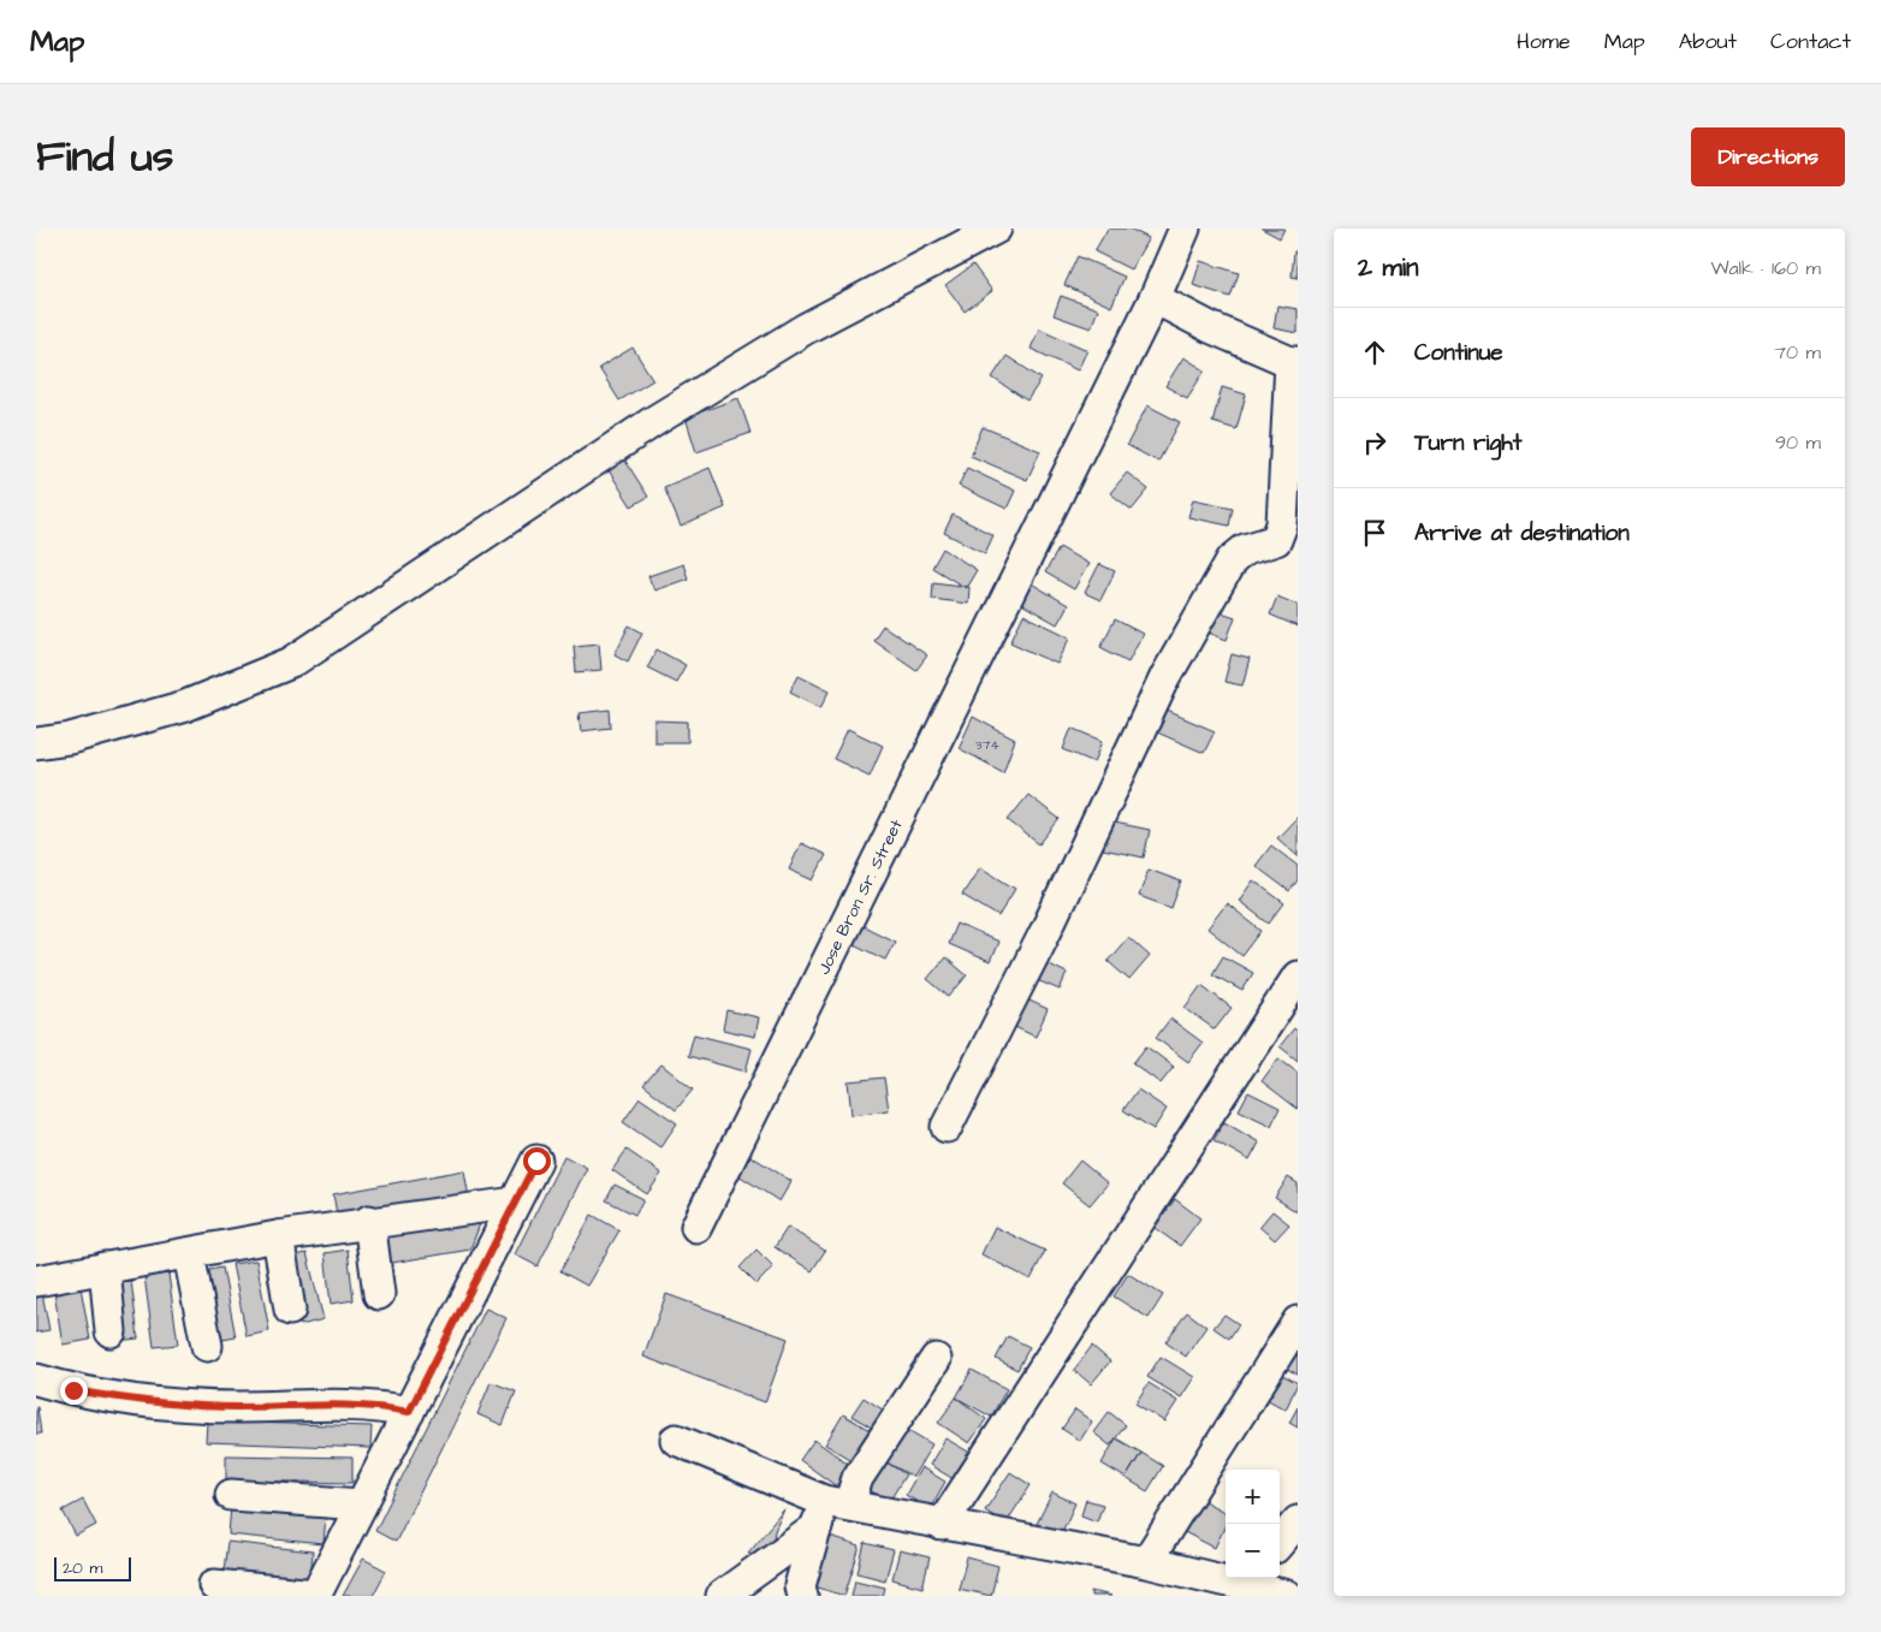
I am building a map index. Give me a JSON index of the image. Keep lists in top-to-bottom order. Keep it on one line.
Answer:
{"streets":{"street":["Jose Bron Sr. Street"]},"house_numbers":["374"],"scale_bar":"20 m","page":{"header":"Map","nav":["Home","Map","About","Contact"],"title":"Find us","buttons":"Directions","heading":["2 min","Walk · 160 m"],"list":[["Continue","70 m"],["Turn right","90 m"],"Arrive at destination"],"map_buttons":["+","−"],"scale":"20 m"}}
